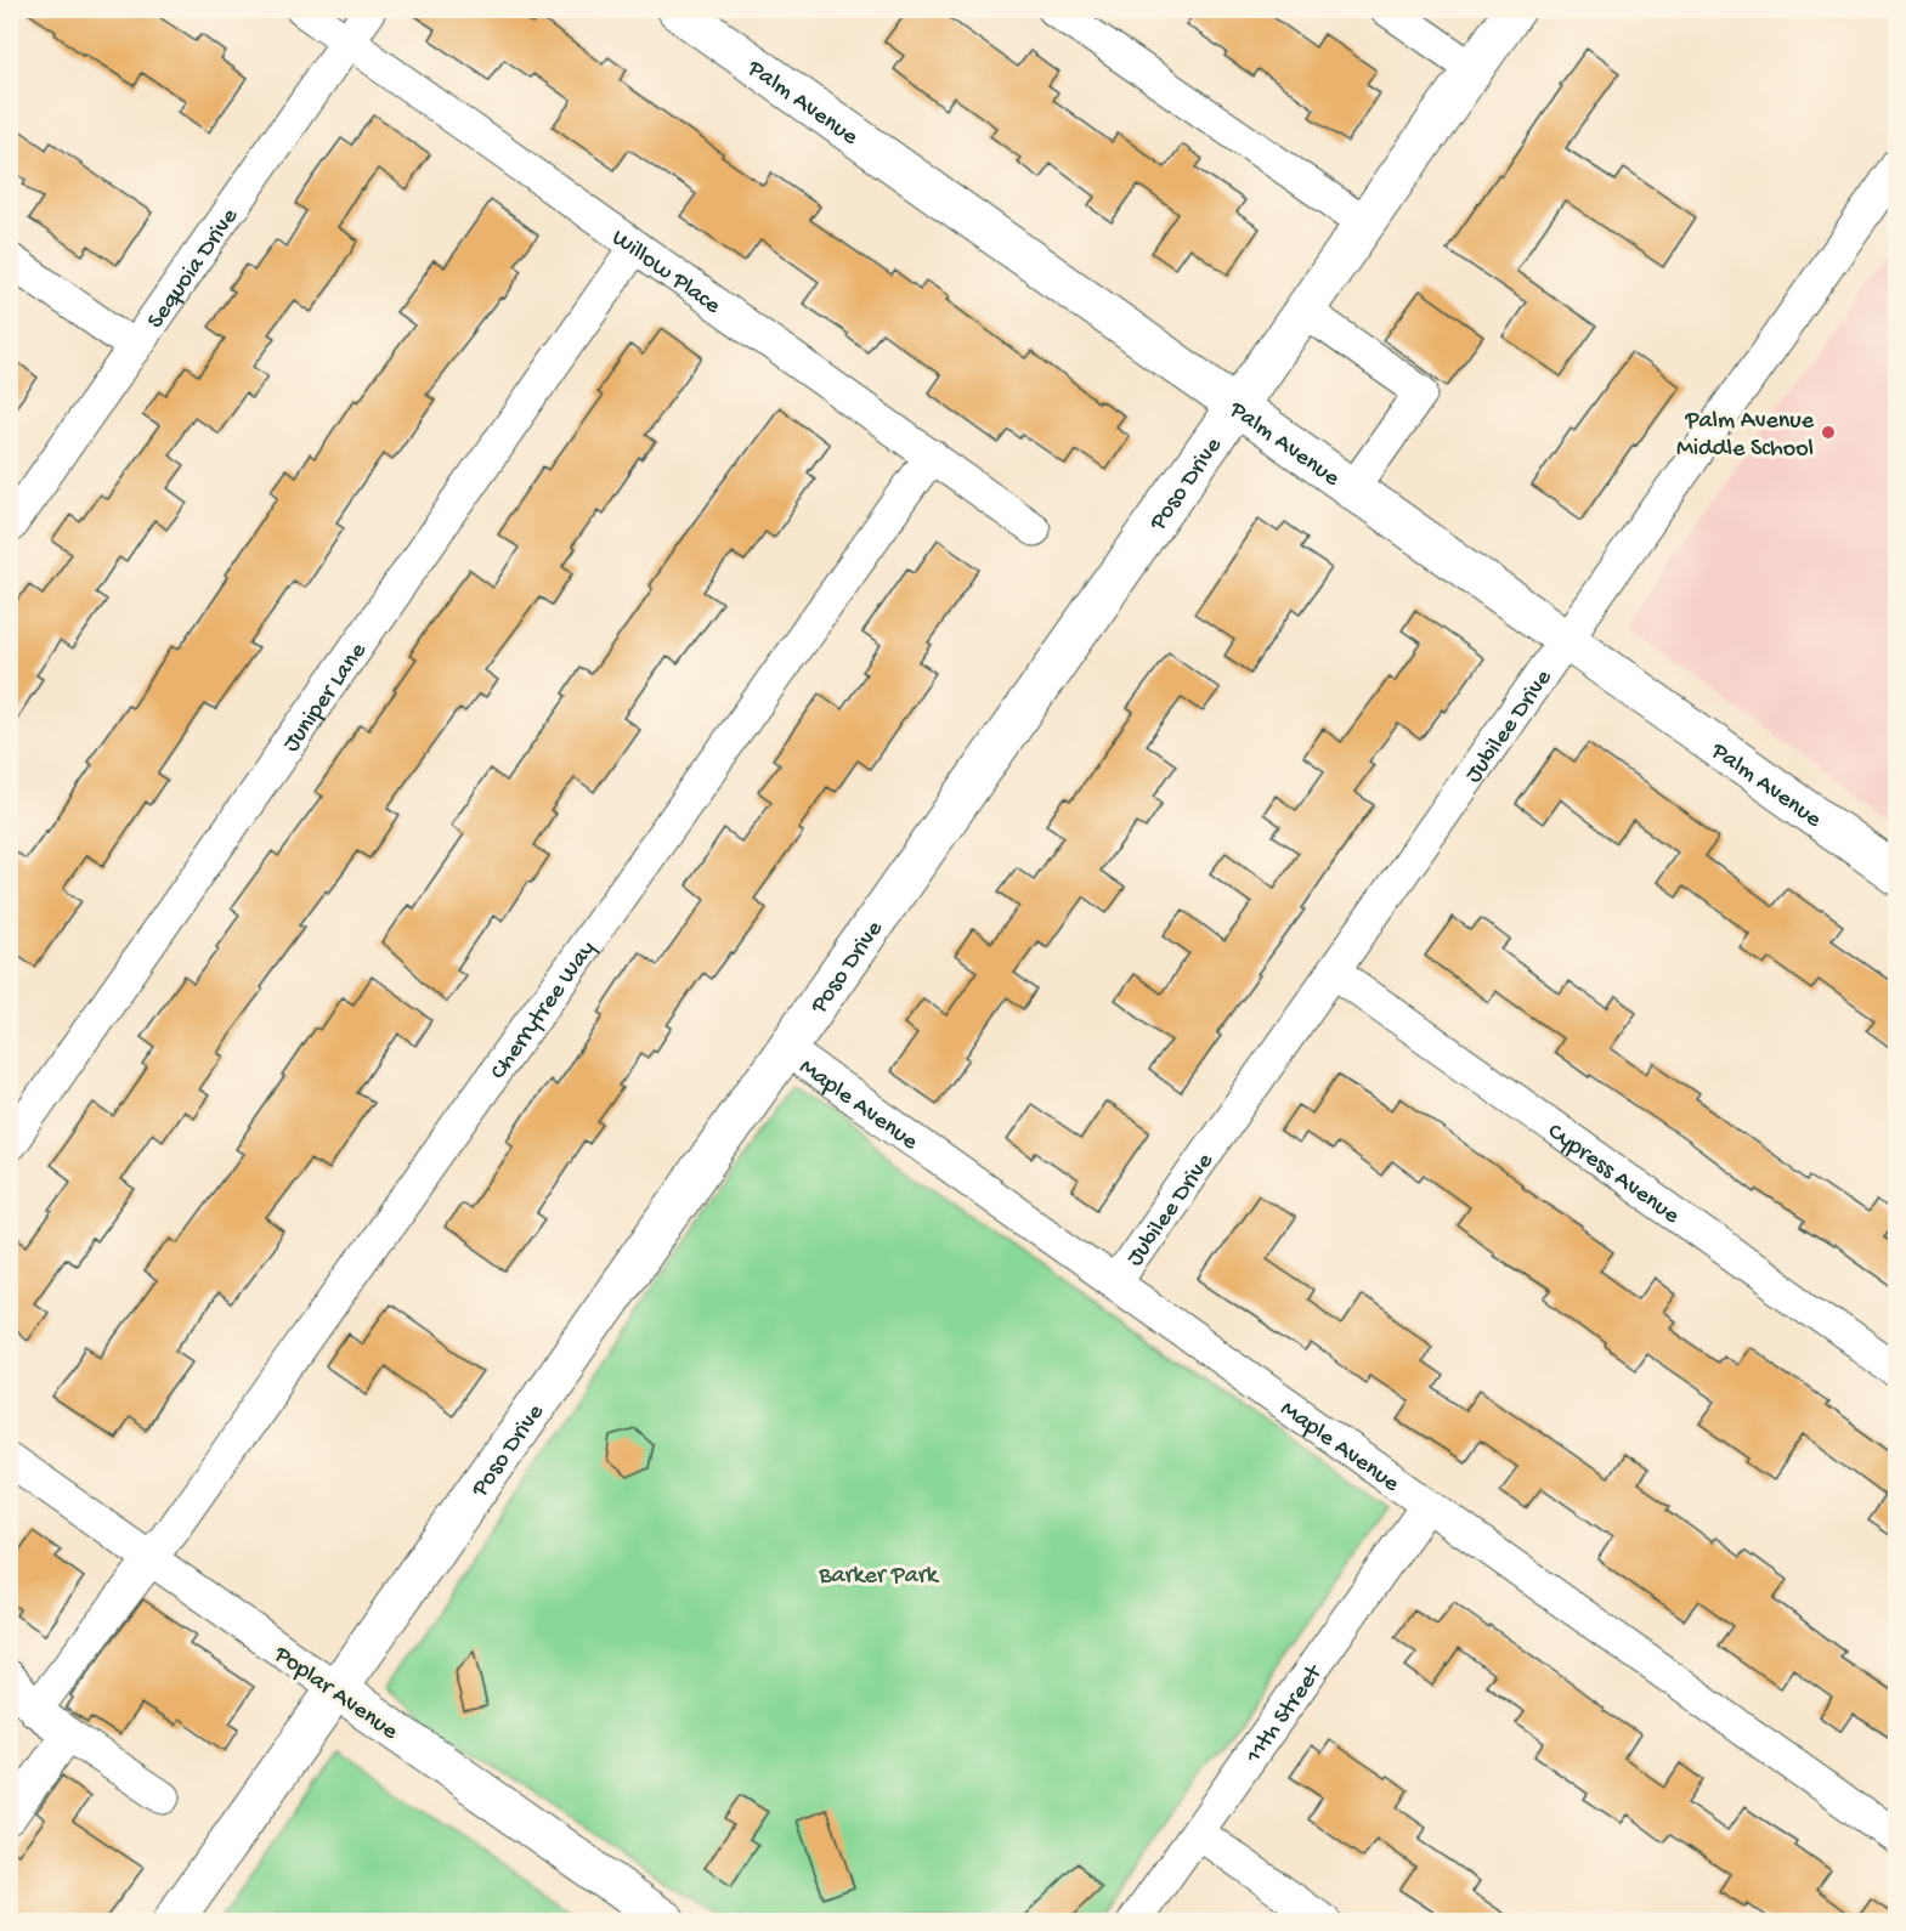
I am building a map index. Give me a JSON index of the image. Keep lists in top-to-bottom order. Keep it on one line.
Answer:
{"streets":{"main road":["Palm Avenue","Poso Drive","Poplar Avenue"],"street":["Sequoia Drive","Willow Place","Juniper Lane","Jubilee Drive","Cherrytree Way","Maple Avenue","Cypress Avenue","11th Street"]},"crossings":[["Palm Avenue","Poso Drive"],["Palm Avenue","Jubilee Drive"],["Sequoia Drive","Willow Place"],["Willow Place","Juniper Lane"],["Willow Place","Cherrytree Way"],["Poso Drive","Maple Avenue"],["Poso Drive","Poplar Avenue"],["Jubilee Drive","Maple Avenue"],["Jubilee Drive","Cypress Avenue"],["Cherrytree Way","Poplar Avenue"],["Maple Avenue","11th Street"]],"parks":["Barker Park"],"places":["Palm Avenue Middle School"]}
